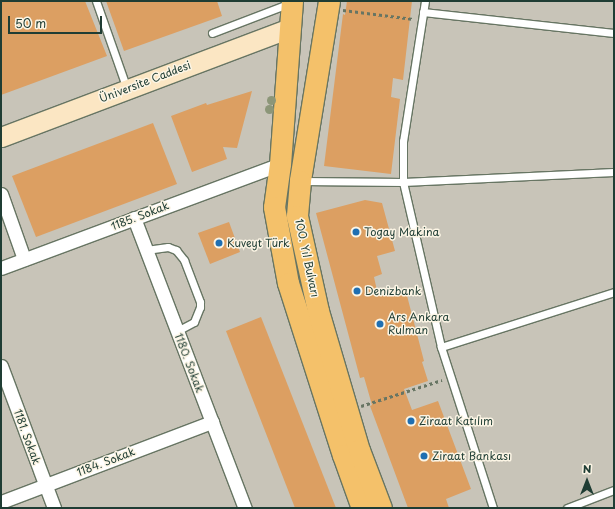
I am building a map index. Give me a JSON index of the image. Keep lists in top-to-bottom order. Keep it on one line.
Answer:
{"streets":{"main road":["100. Yıl Bulvarı"],"street":["Üniversite Caddesi","1185. Sokak","1180. Sokak","1181. Sokak","1184. Sokak"]},"crossings":[["Üniversite Caddesi","100. Yıl Bulvarı"],["1185. Sokak","100. Yıl Bulvarı"],["1185. Sokak","1180. Sokak"],["1180. Sokak","1184. Sokak"],["1181. Sokak","1184. Sokak"]],"places":["Togay Makina","Kuveyt Türk","Denizbank","Ars Ankara Rulman","Ziraat Katılım","Ziraat Bankası"],"scale_bar":"50 m","north":"top"}
